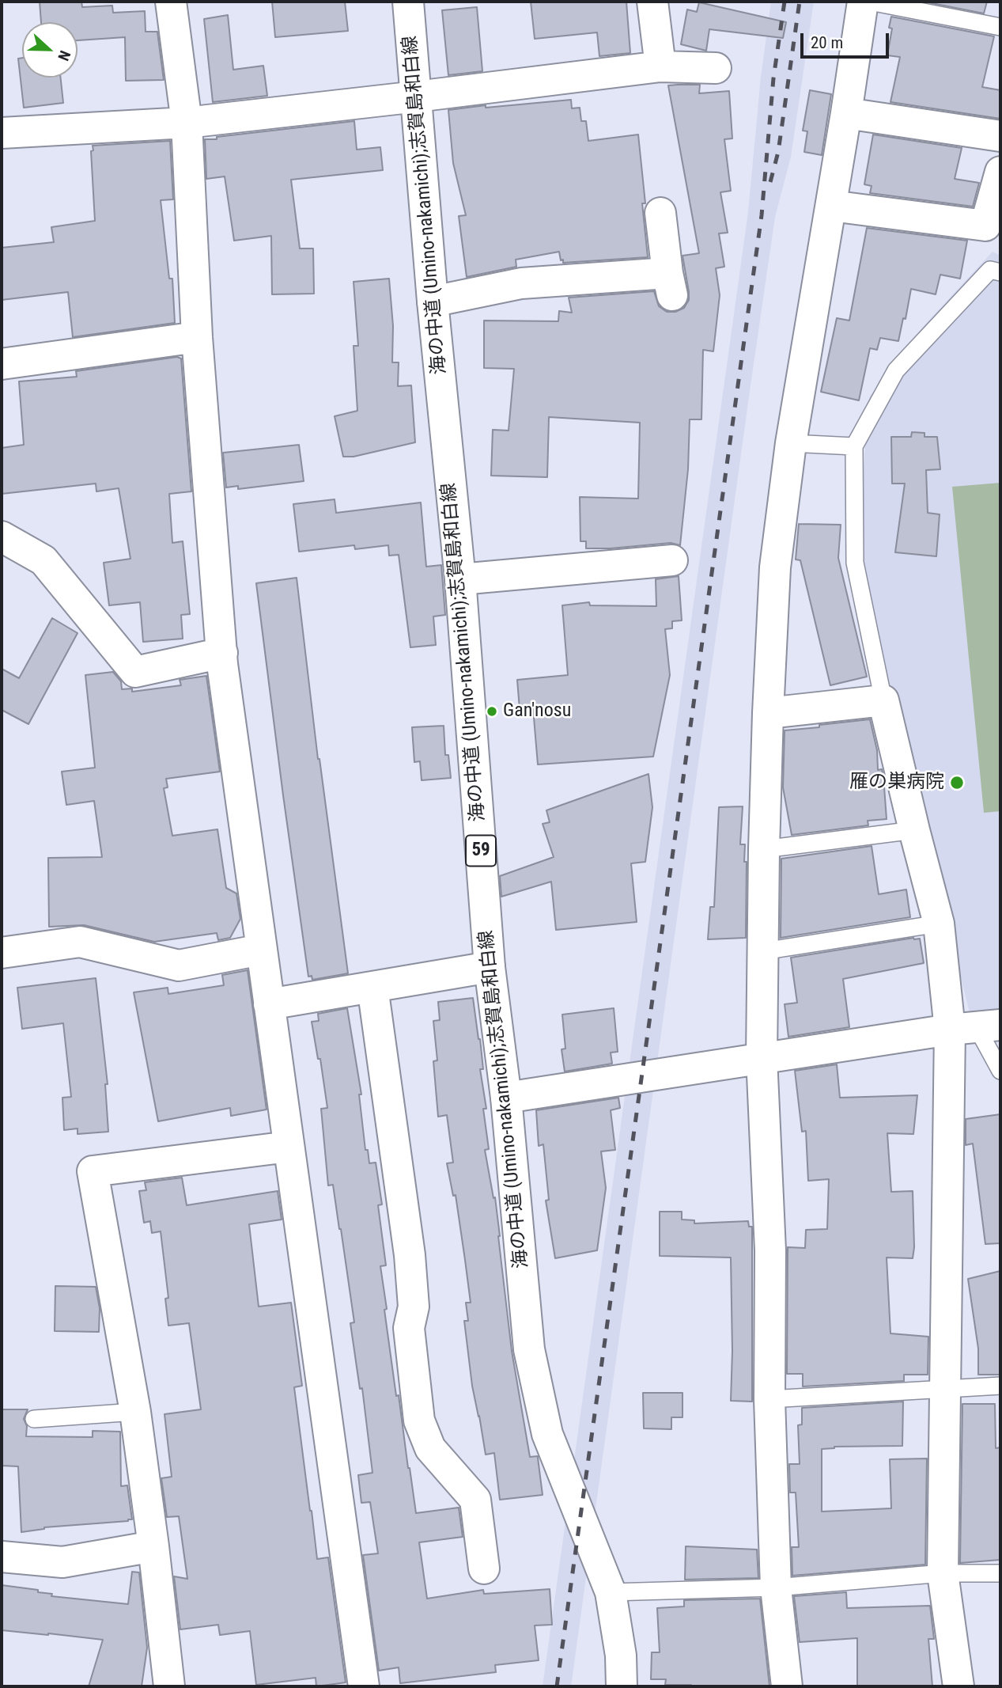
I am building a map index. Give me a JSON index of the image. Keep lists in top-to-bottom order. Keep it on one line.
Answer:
{"streets":{"street":["海の中道 (Umino-nakamichi);志賀島和白線","59"]},"places":["Gan'nosu","雁の巣病院"],"scale_bar":"20 m","north":"right"}
